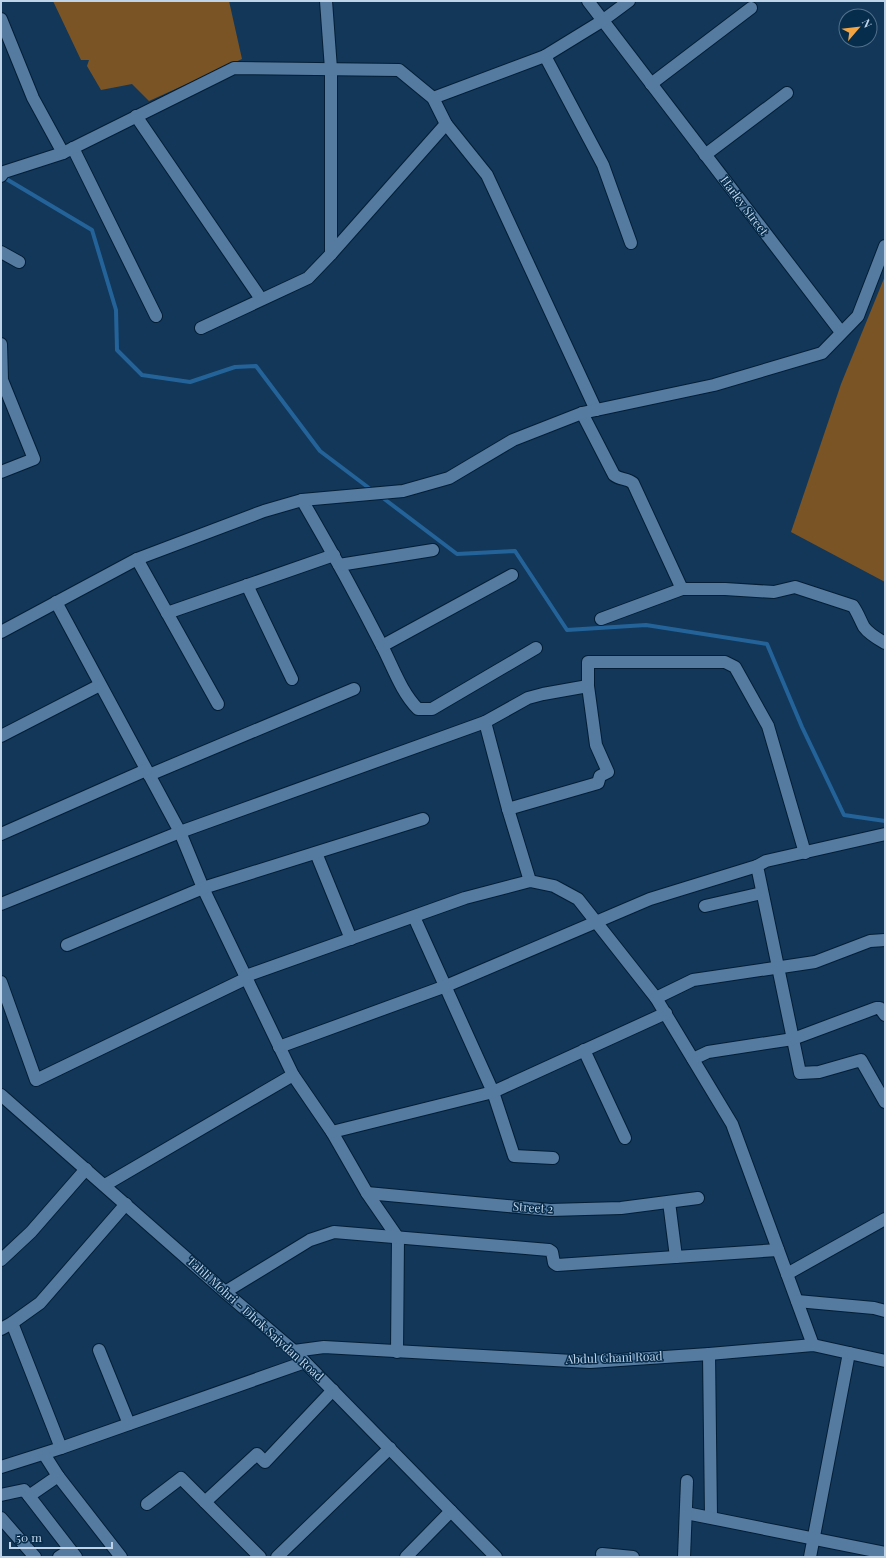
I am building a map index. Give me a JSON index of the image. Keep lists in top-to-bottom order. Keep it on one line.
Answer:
{"streets":{"street":["Harley Street","Street 2","Tahli Mohri - Dhok Saiydan Road","Abdul Ghani Road"]},"crossings":[["Tahli Mohri - Dhok Saiydan Road","Abdul Ghani Road"]],"scale_bar":"50 m","north":"top right"}
